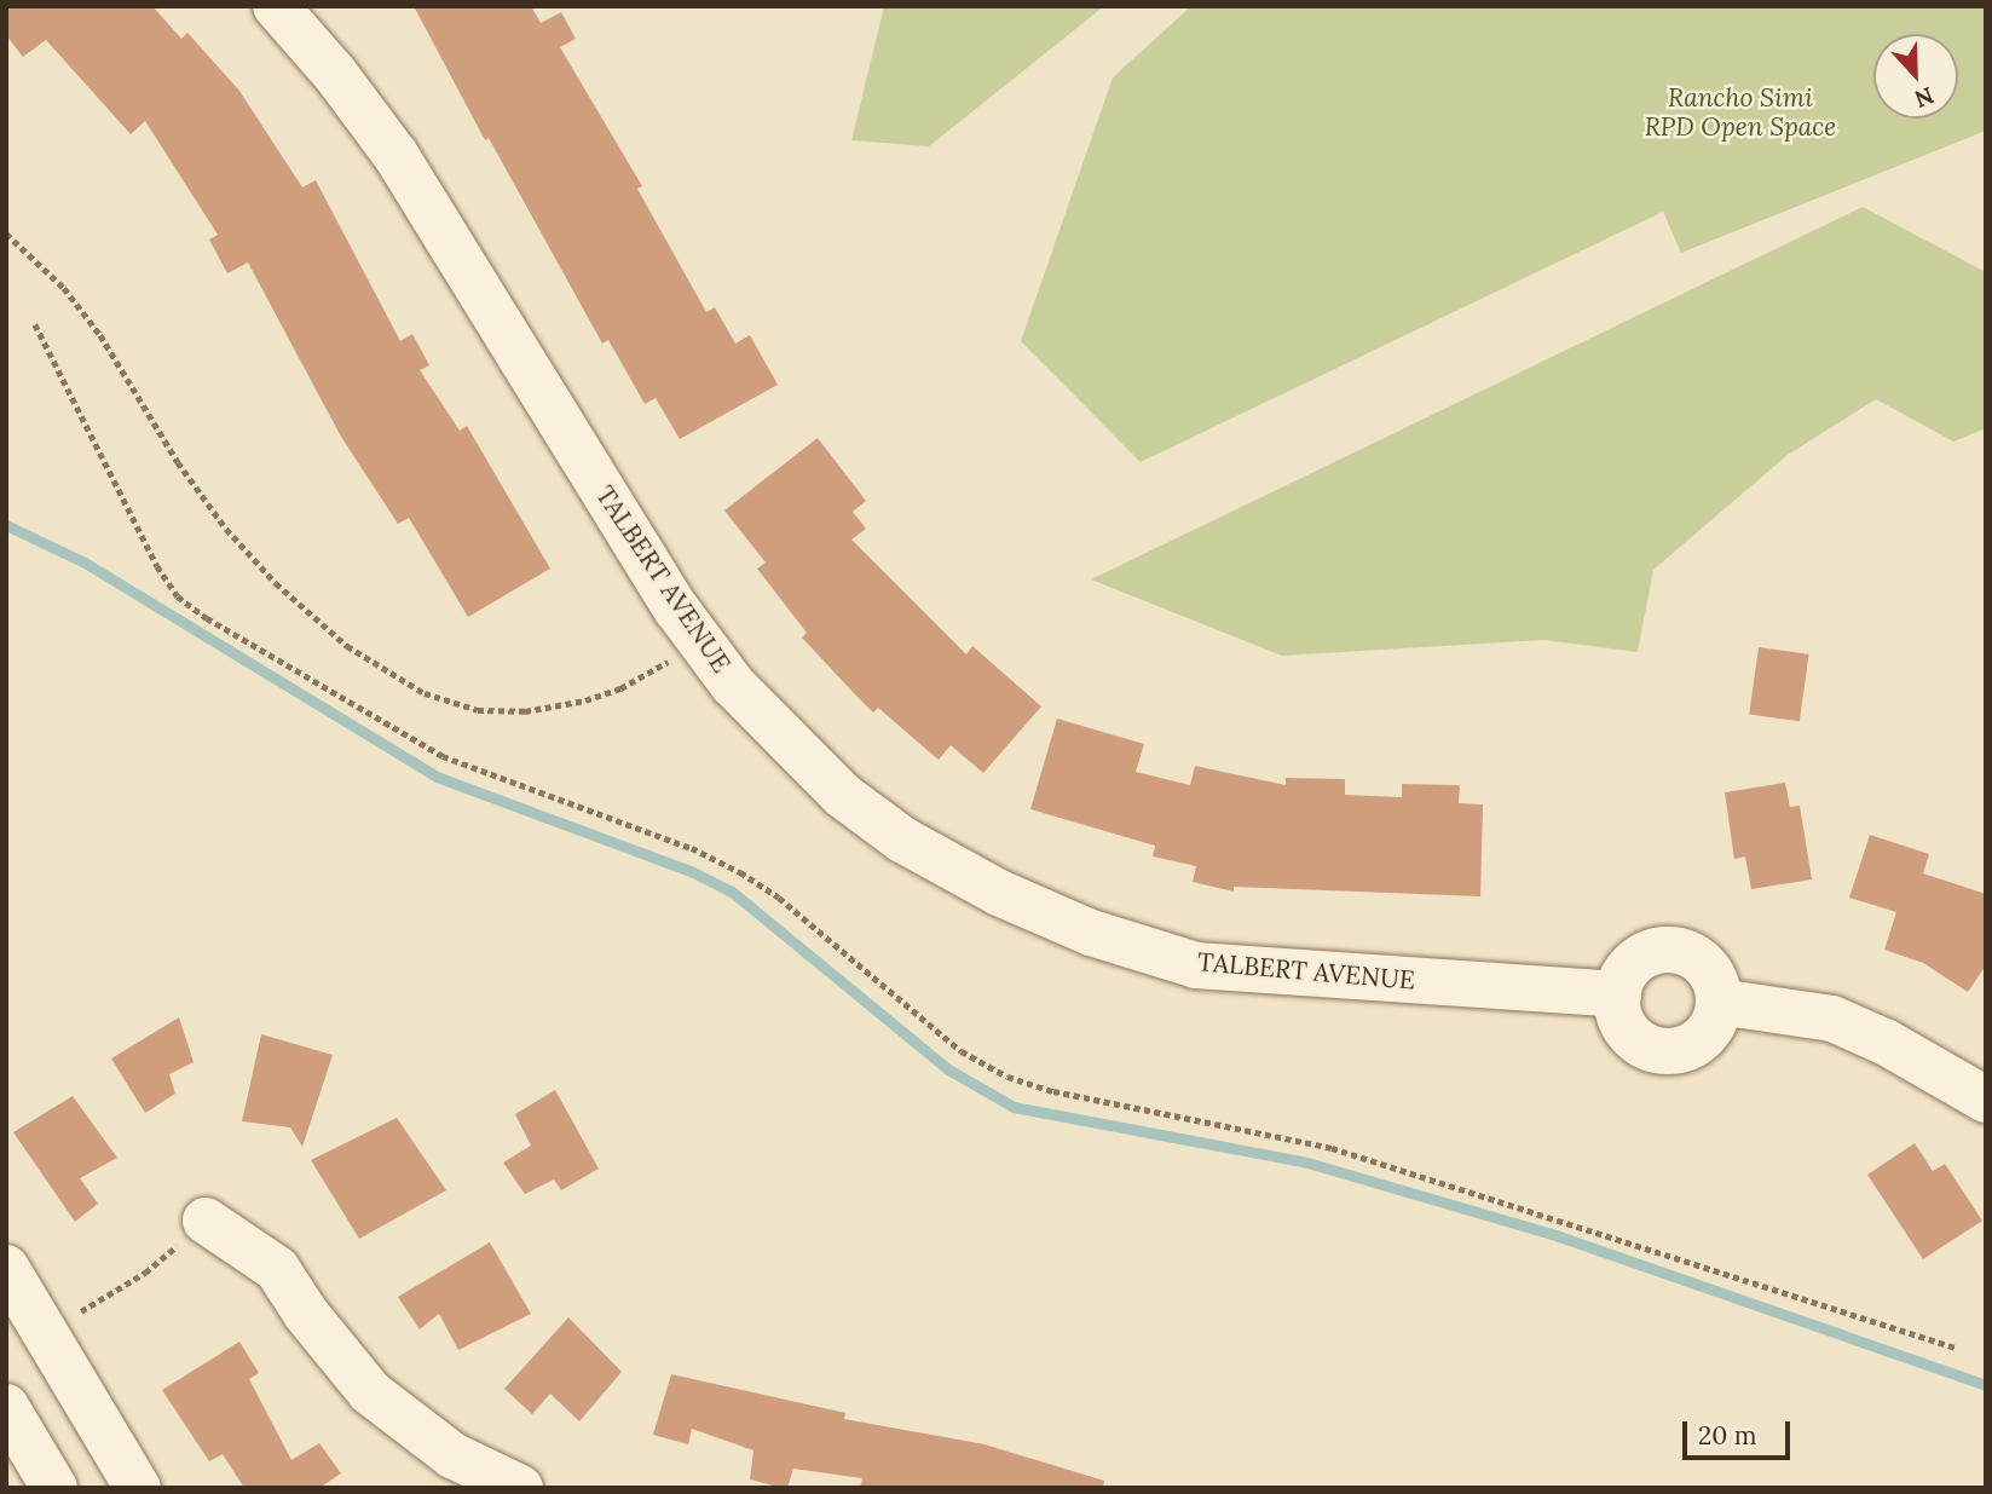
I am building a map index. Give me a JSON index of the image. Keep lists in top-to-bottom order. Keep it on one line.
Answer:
{"streets":{"street":["TALBERT AVENUE"]},"parks":["Rancho Simi RPD Open Space"],"scale_bar":"20 m","north":"bottom"}
